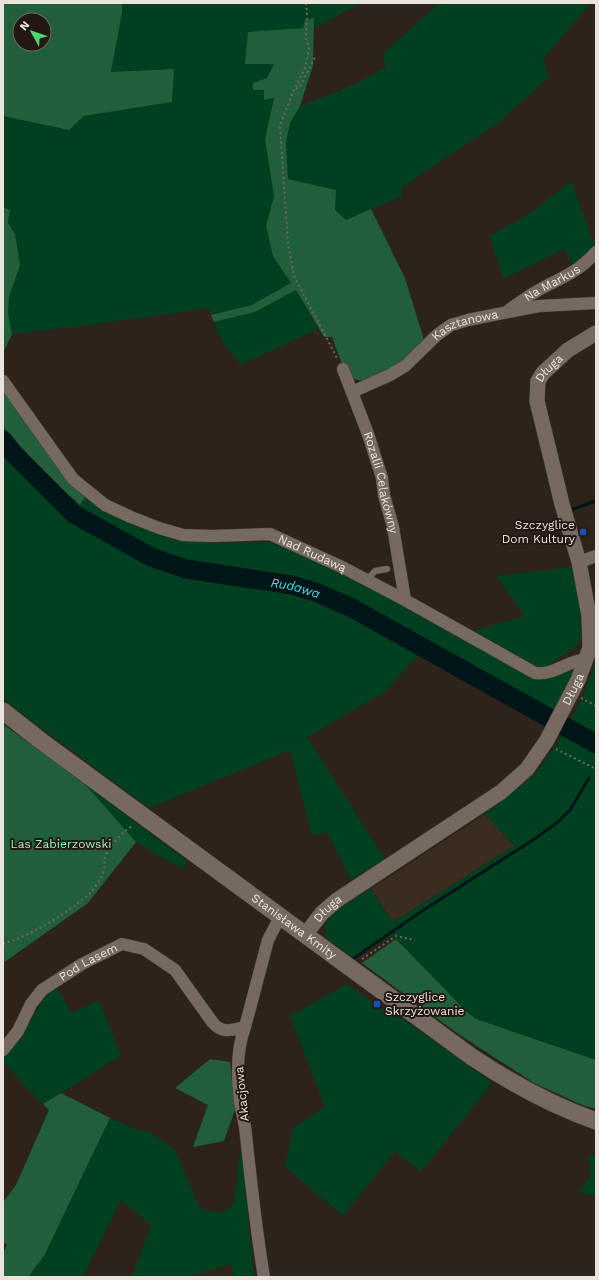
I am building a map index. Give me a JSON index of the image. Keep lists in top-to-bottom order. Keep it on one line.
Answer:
{"streets":{"main road":["Stanisława Kmity"],"street":["Na Markus","Kasztanowa","Długa","Rozalii Celakówny","Nad Rudawą","Pod Lasem","Akacjowa"]},"crossings":[["Na Markus","Kasztanowa"],["Kasztanowa","Rozalii Celakówny"],["Długa","Nad Rudawą"],["Długa","Stanisława Kmity"],["Rozalii Celakówny","Nad Rudawą"],["Stanisława Kmity","Akacjowa"],["Pod Lasem","Akacjowa"]],"water":["Rudawa"],"parks":["Las Zabierzowski"],"places":{"transit":["Szczyglice Dom Kultury","Szczyglice Skrzyżowanie"]},"north":"top left"}
